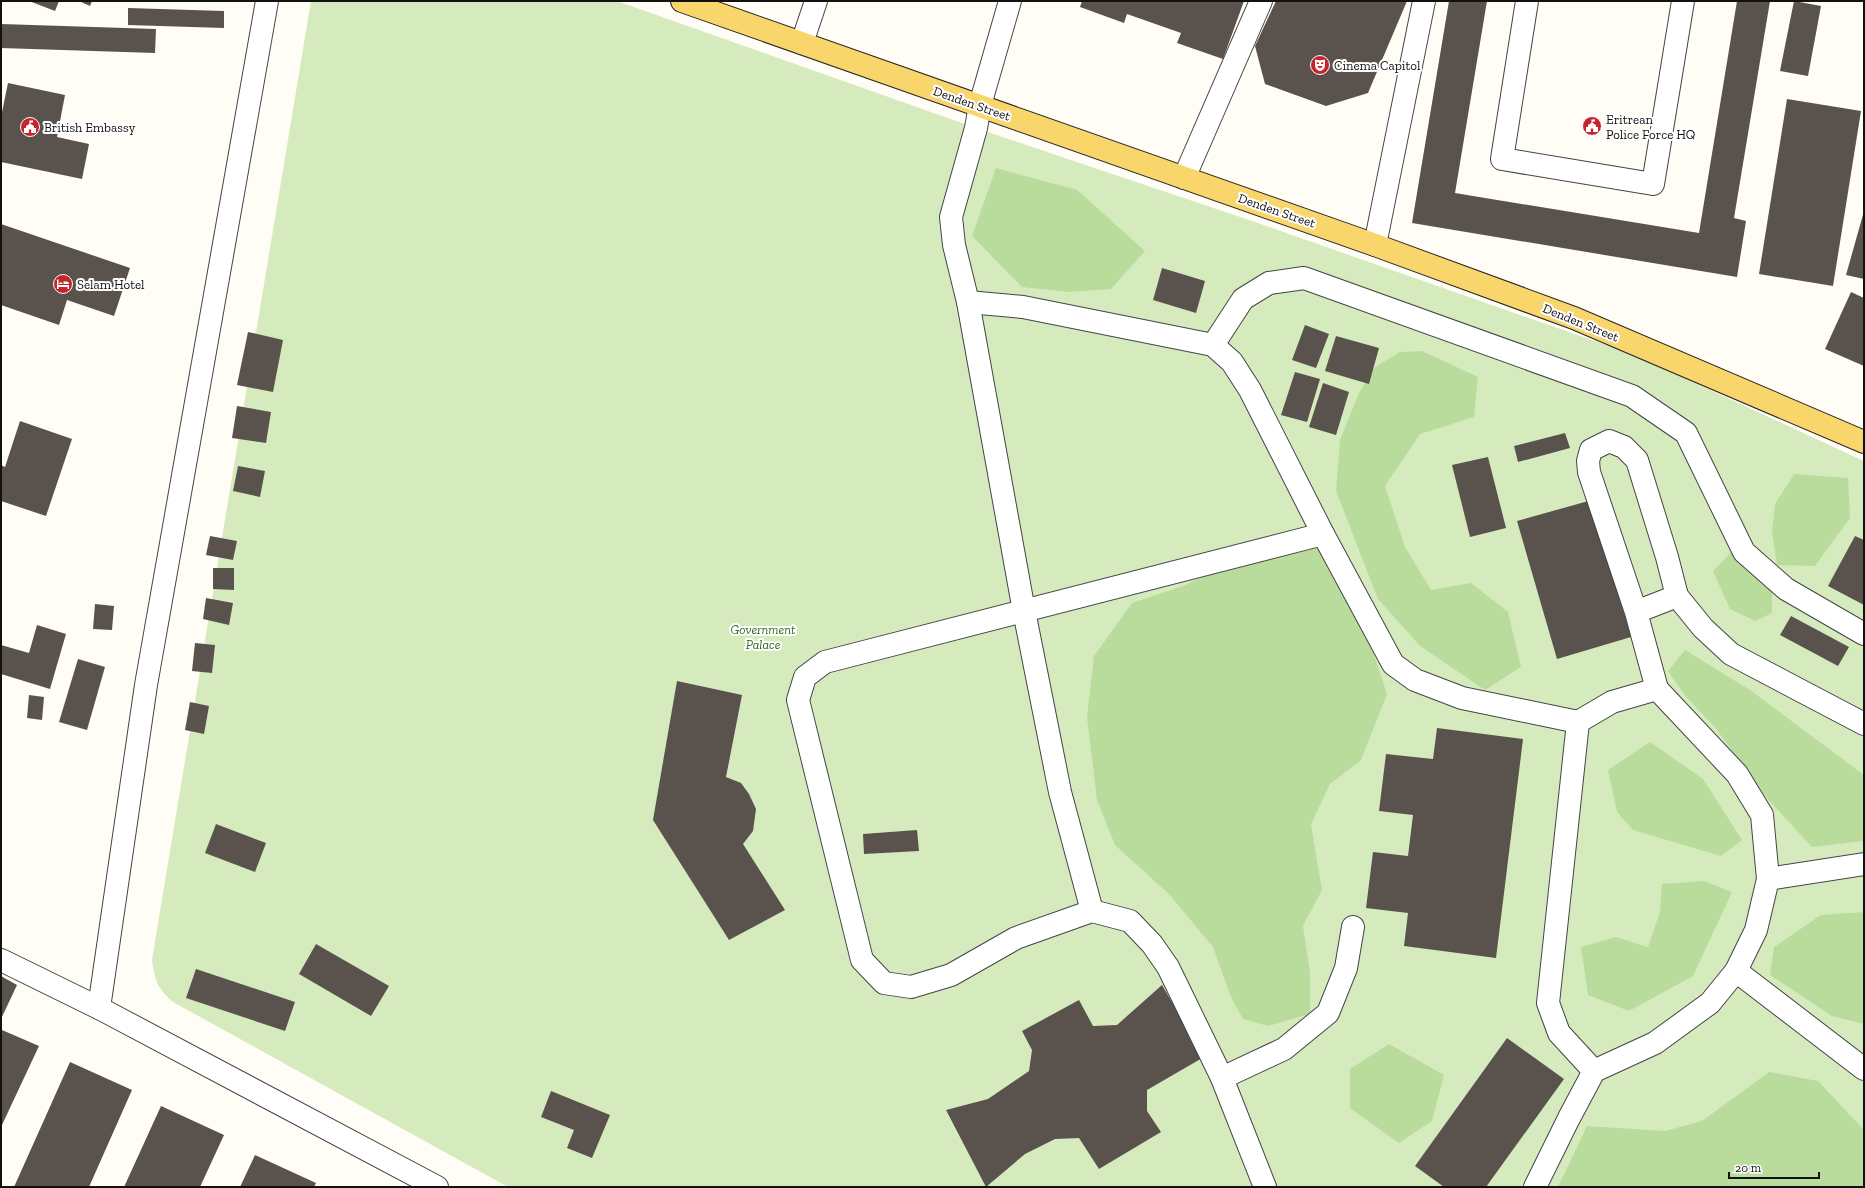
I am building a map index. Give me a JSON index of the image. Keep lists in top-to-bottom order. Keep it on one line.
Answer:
{"streets":{"main road":["Denden Street"]},"parks":["Government Palace"],"places":{"theatre":["Cinema Capitol"],"public building":["Eritrean Police Force HQ","British Embassy"],"hotel":["Selam Hotel"]},"scale_bar":"20 m"}
